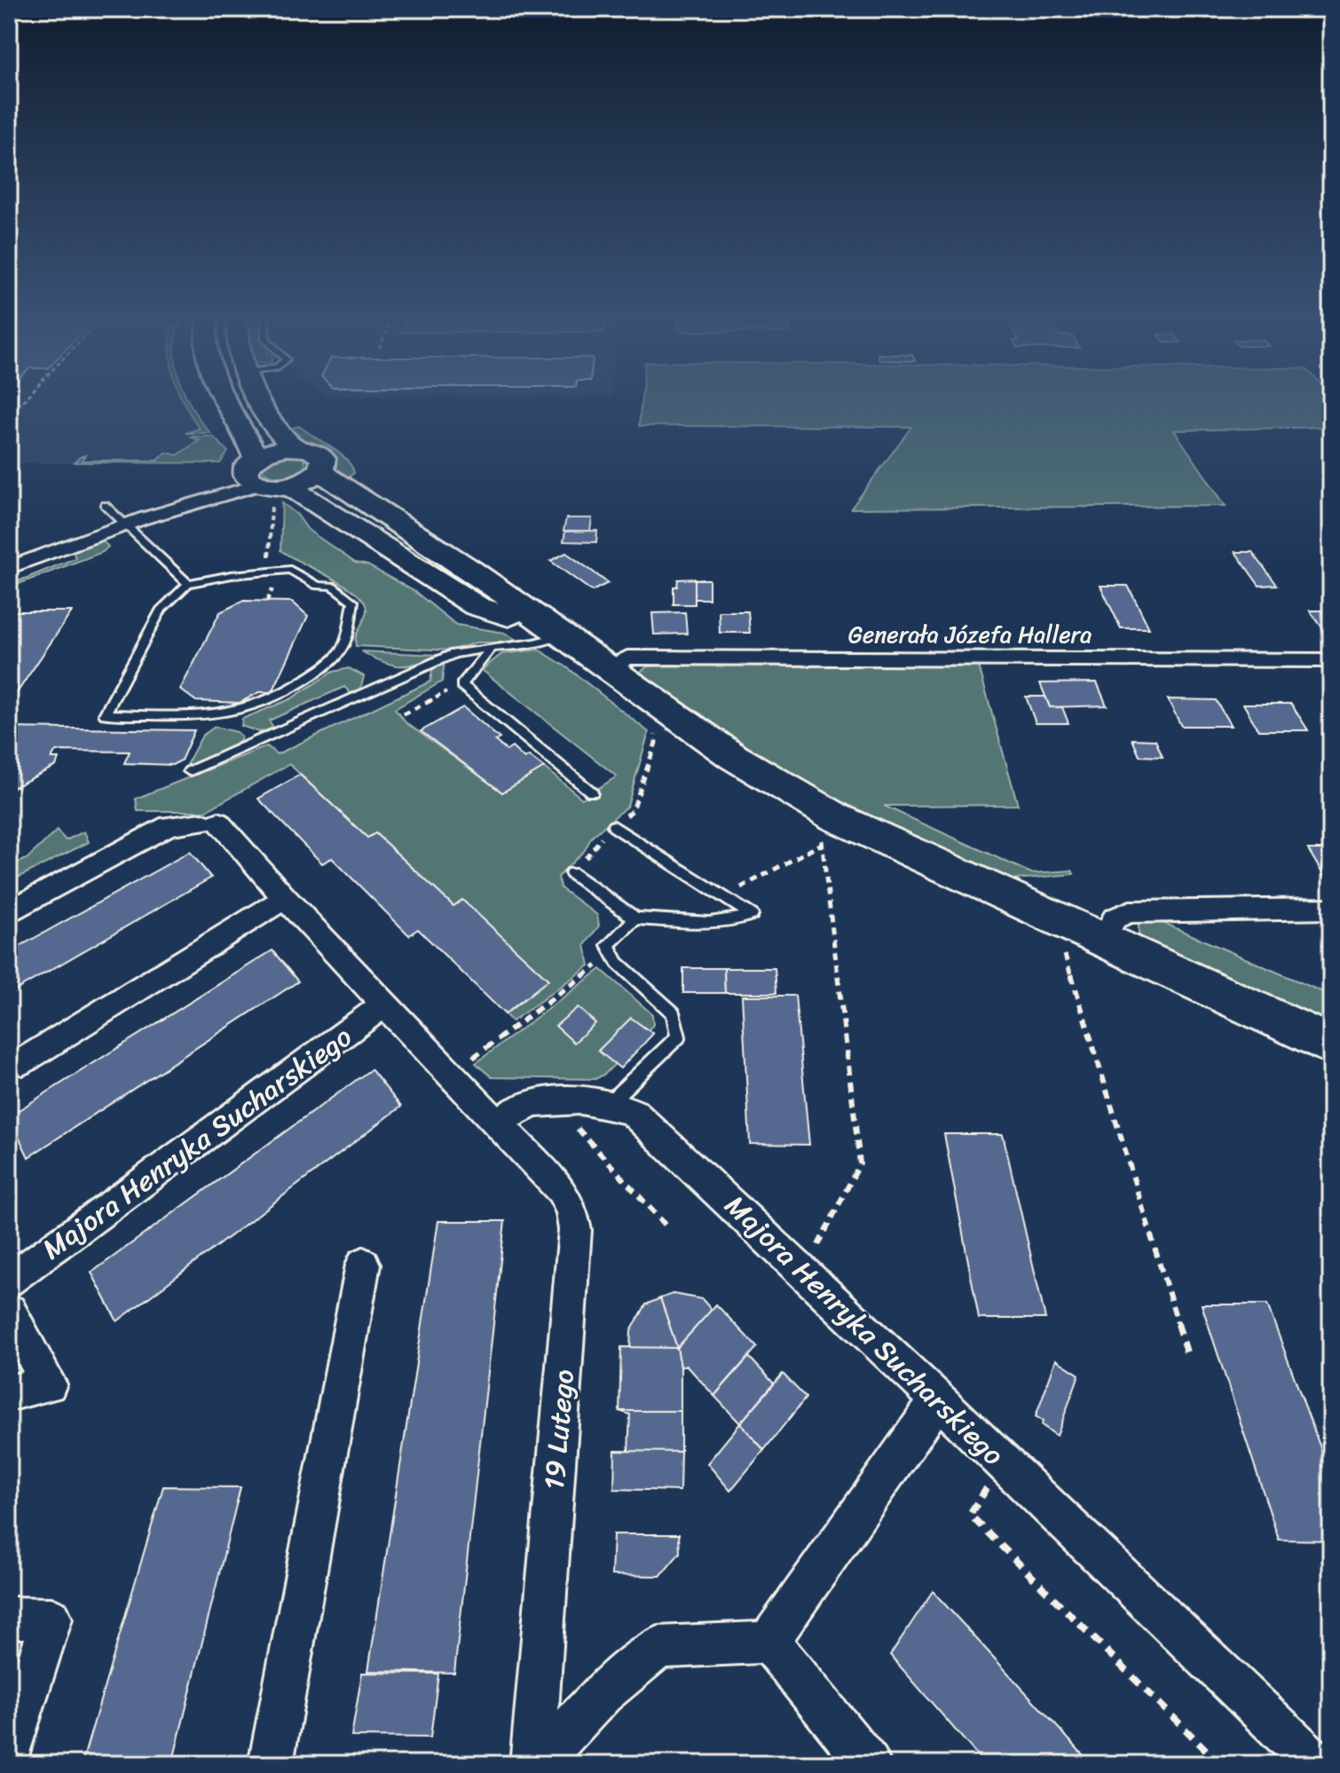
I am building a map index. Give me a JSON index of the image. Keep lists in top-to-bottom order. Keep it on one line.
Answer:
{"streets":{"street":["Generała Józefa Hallera","Majora Henryka Sucharskiego","19 Lutego"]},"crossings":[["Majora Henryka Sucharskiego","19 Lutego"]]}
